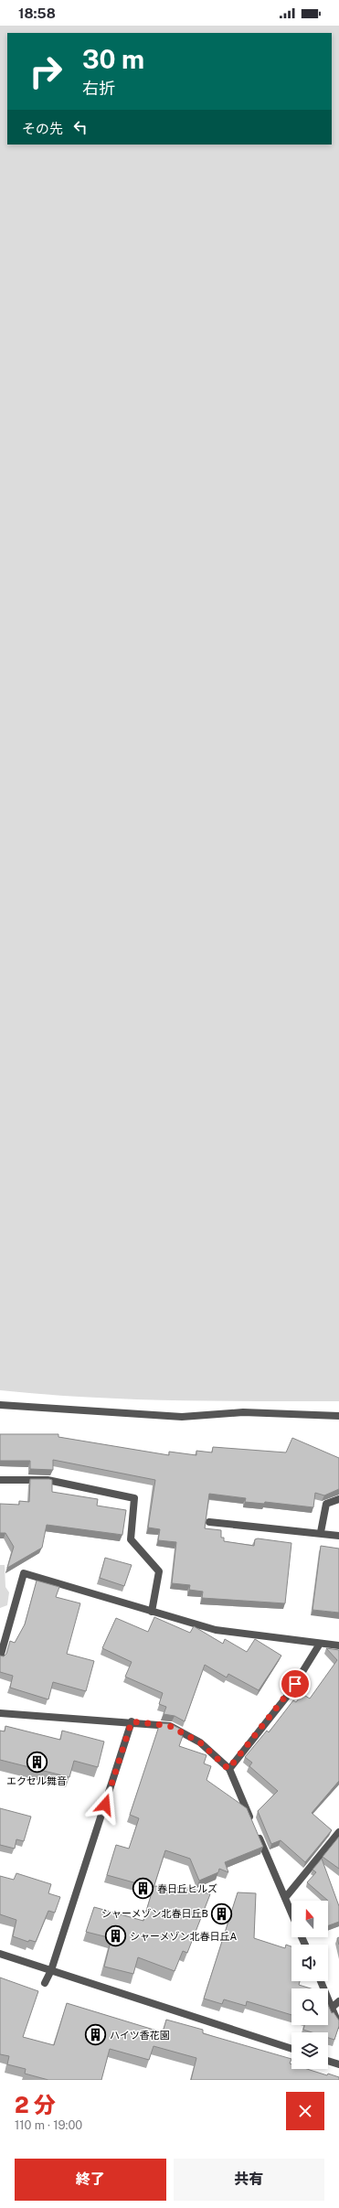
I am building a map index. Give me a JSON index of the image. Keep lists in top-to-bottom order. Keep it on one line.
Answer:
{"places":{"building":["エクセル舞音","春日丘ヒルズ","シャーメゾン北春日丘B","シャーメゾン北春日丘A","ハイツ香花園"]},"north":"top","page":{"status":"18:58","turn":["30 m","右折"],"then":"その先","heading":["2 分","110 m · 19:00"],"buttons":["終了","共有"]}}
